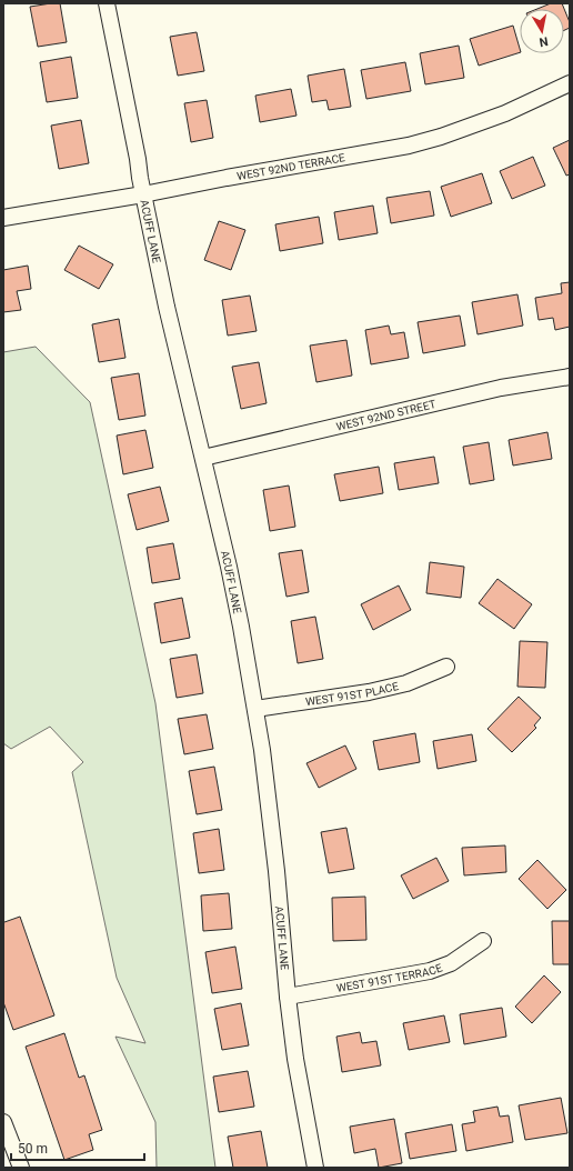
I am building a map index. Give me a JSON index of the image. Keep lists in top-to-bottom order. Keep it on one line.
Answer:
{"streets":{"street":["WEST 92ND TERRACE","ACUFF LANE","WEST 92ND STREET","WEST 91ST PLACE","WEST 91ST TERRACE"]},"crossings":[["WEST 92ND TERRACE","ACUFF LANE"],["ACUFF LANE","WEST 92ND STREET"],["ACUFF LANE","WEST 91ST PLACE"],["ACUFF LANE","WEST 91ST TERRACE"]],"scale_bar":"50 m","north":"bottom"}
